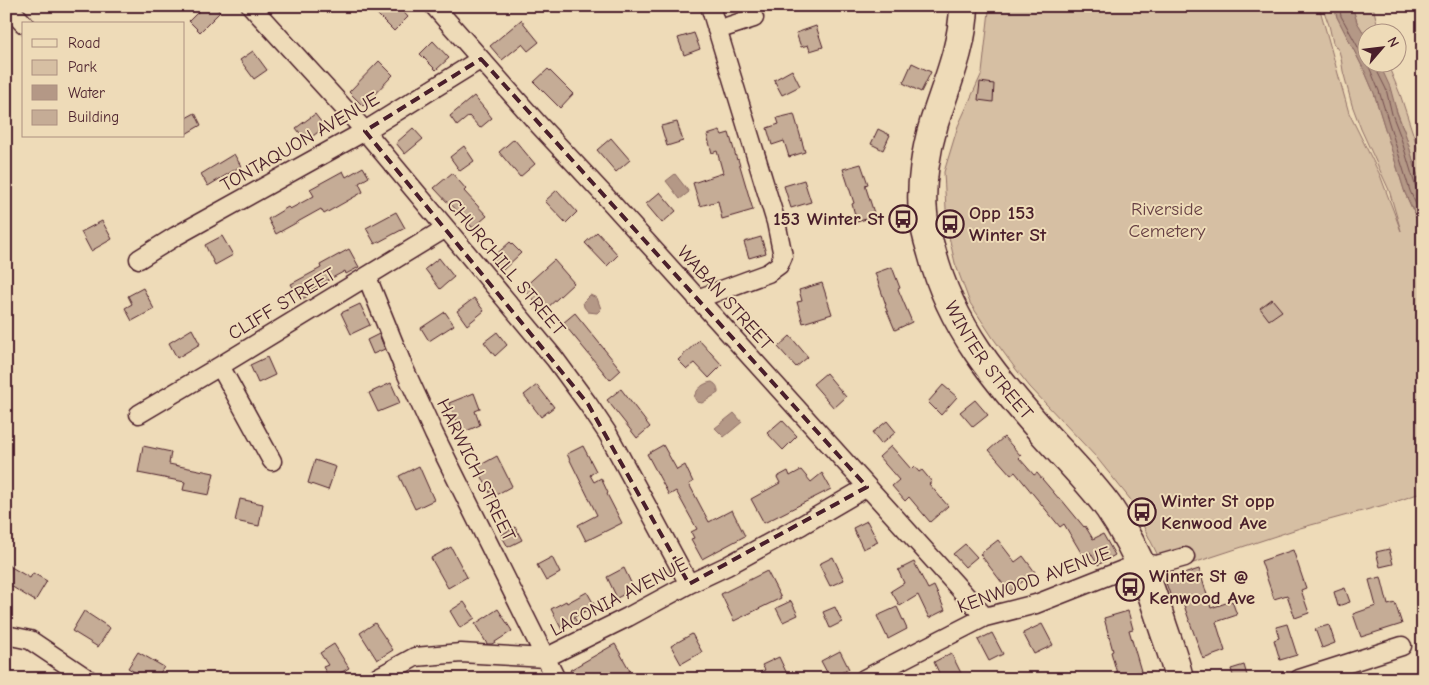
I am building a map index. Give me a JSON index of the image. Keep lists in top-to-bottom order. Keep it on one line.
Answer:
{"streets":{"main road":["WINTER STREET"],"street":["TONTAQUON AVENUE","CHURCHILL STREET","WABAN STREET","CLIFF STREET","HARWICH STREET","KENWOOD AVENUE","LACONIA AVENUE"]},"crossings":[["TONTAQUON AVENUE","CHURCHILL STREET"],["TONTAQUON AVENUE","WABAN STREET"],["CHURCHILL STREET","CLIFF STREET"],["CHURCHILL STREET","LACONIA AVENUE"],["WABAN STREET","KENWOOD AVENUE"],["WABAN STREET","LACONIA AVENUE"],["CLIFF STREET","HARWICH STREET"],["WINTER STREET","KENWOOD AVENUE"],["HARWICH STREET","LACONIA AVENUE"]],"parks":["Riverside Cemetery"],"places":{"bus stop":["153 Winter St","Opp 153 Winter St","Winter St opp Kenwood Ave","Winter St @ Kenwood Ave"]},"legend":["Road","Park","Water","Building"],"north":"top right"}
